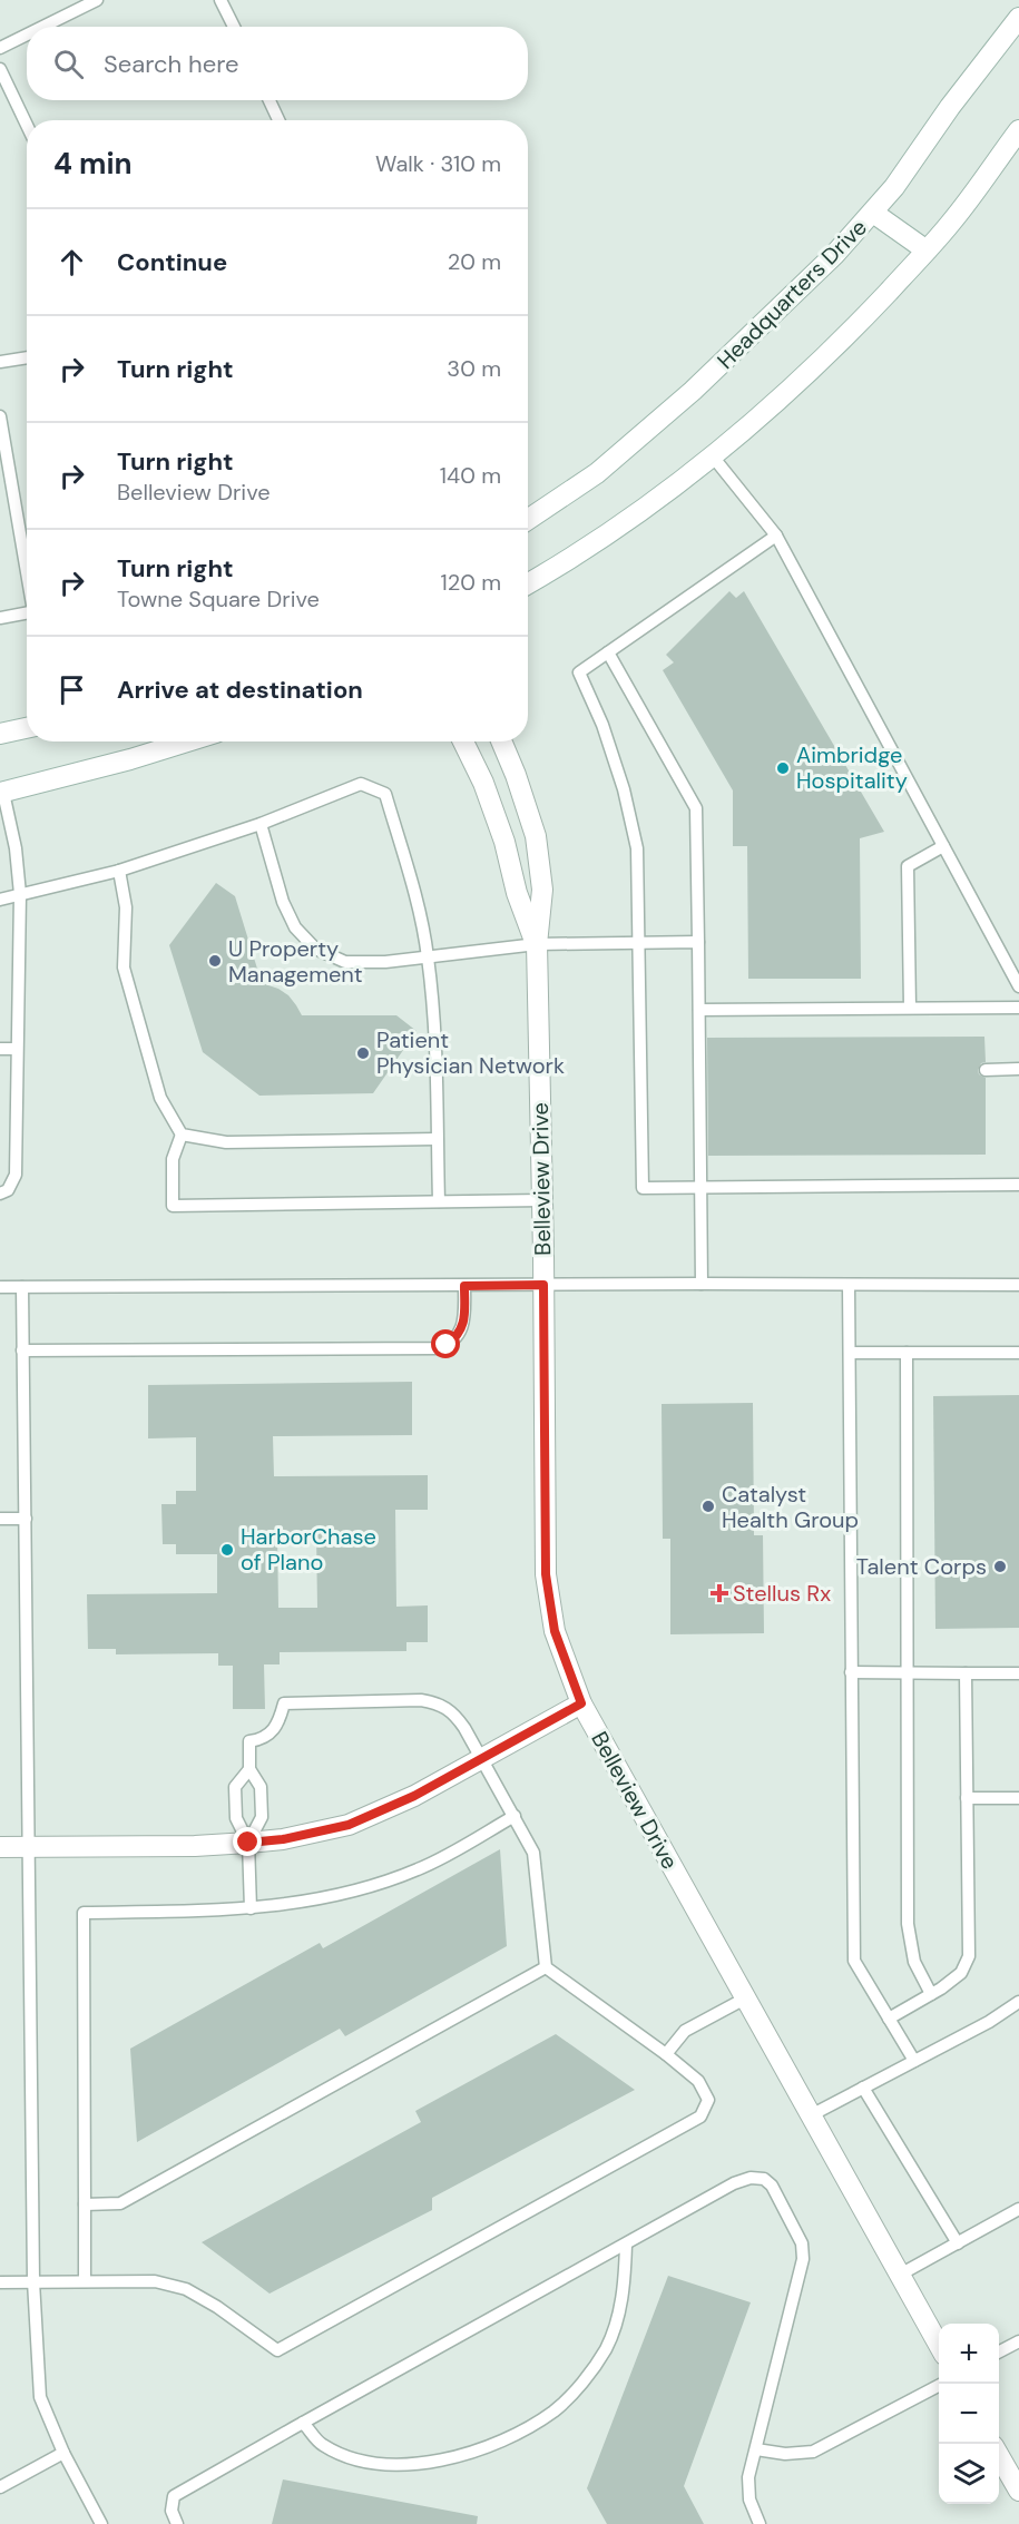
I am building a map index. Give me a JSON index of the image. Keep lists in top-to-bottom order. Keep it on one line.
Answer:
{"streets":{"street":["Headquarters Drive","Belleview Drive"]},"places":{"other":["Aimbridge Hospitality","U Property Management","Patient Physician Network","Catalyst Health Group","HarborChase of Plano","Talent Corps"],"health":["Stellus Rx"]},"page":{"search":"Search here","heading":["4 min","Walk · 310 m"],"list":[["Continue","20 m"],["Turn right","30 m"],["Turn right","Belleview Drive","140 m"],["Turn right","Towne Square Drive","120 m"],"Arrive at destination"],"map_buttons":["+","−"]}}
